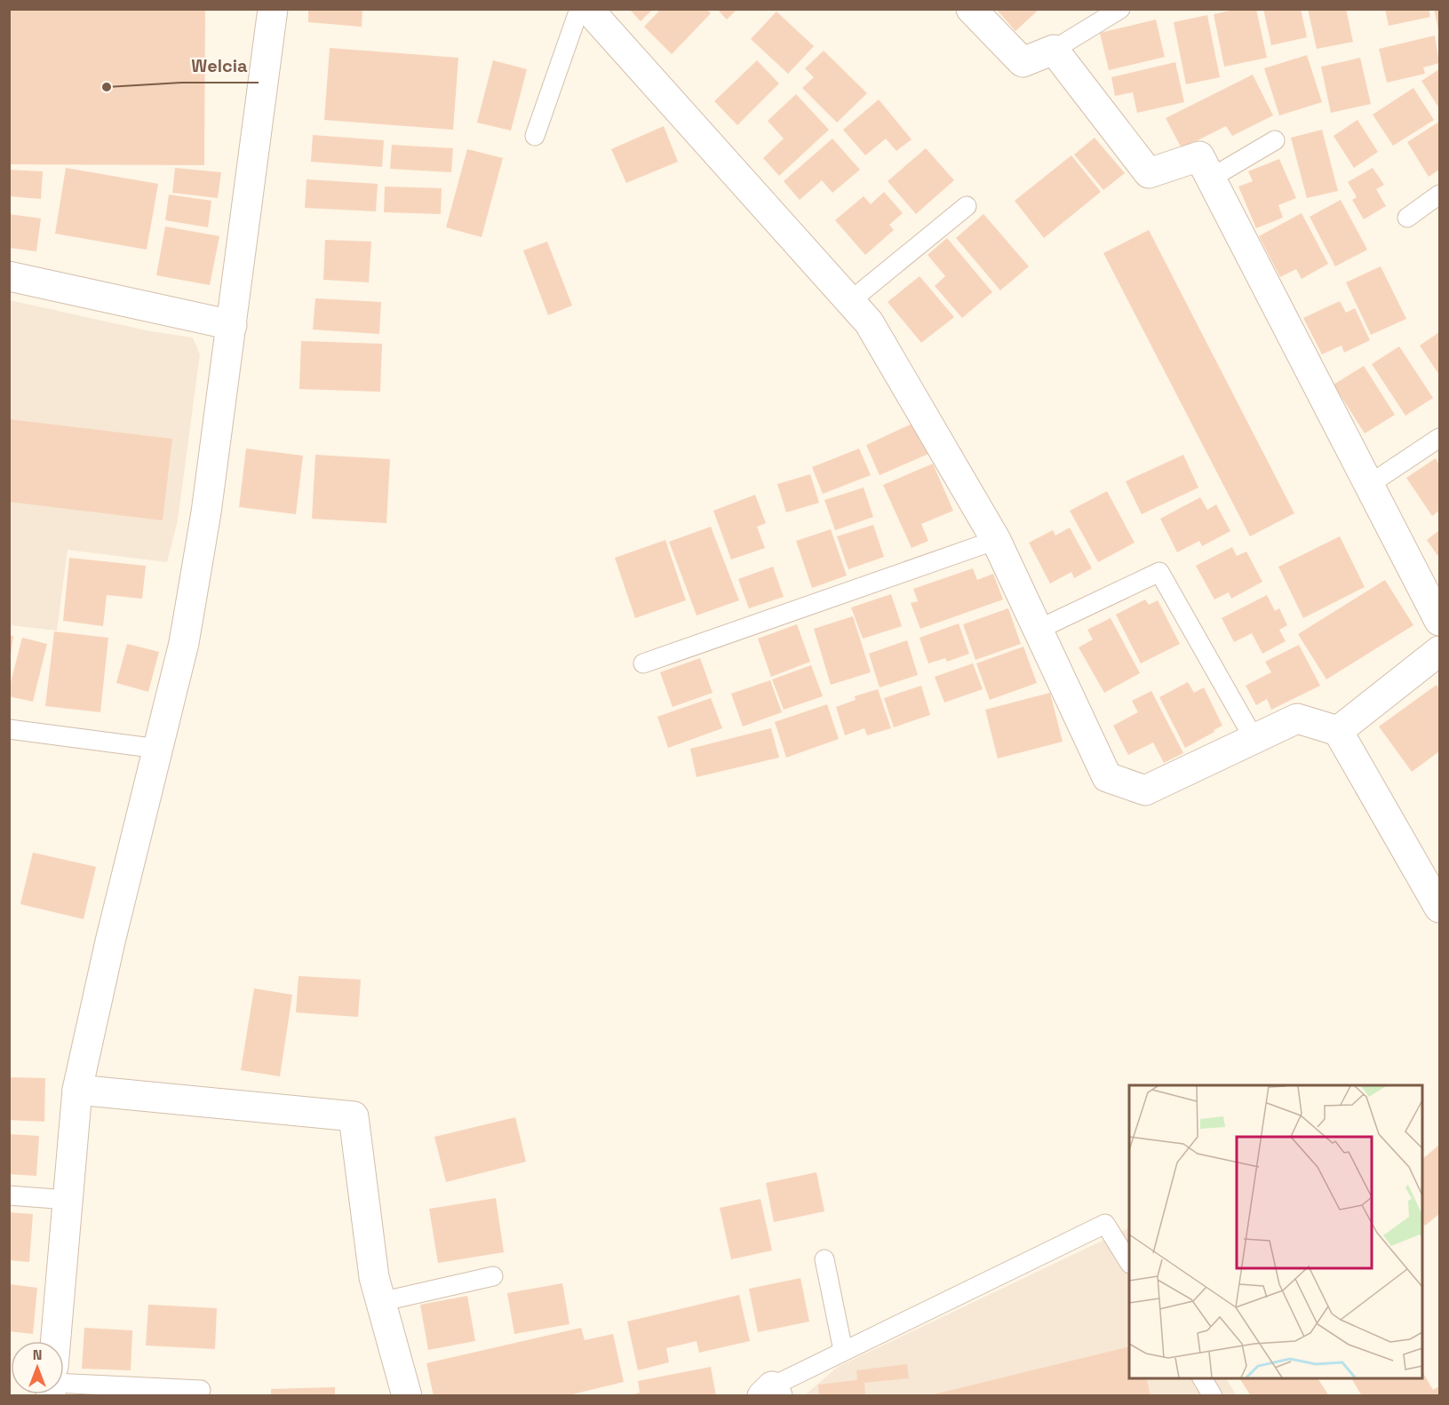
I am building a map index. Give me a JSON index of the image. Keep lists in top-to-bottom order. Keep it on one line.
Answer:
{"places":["Welcia"],"north":"top"}
